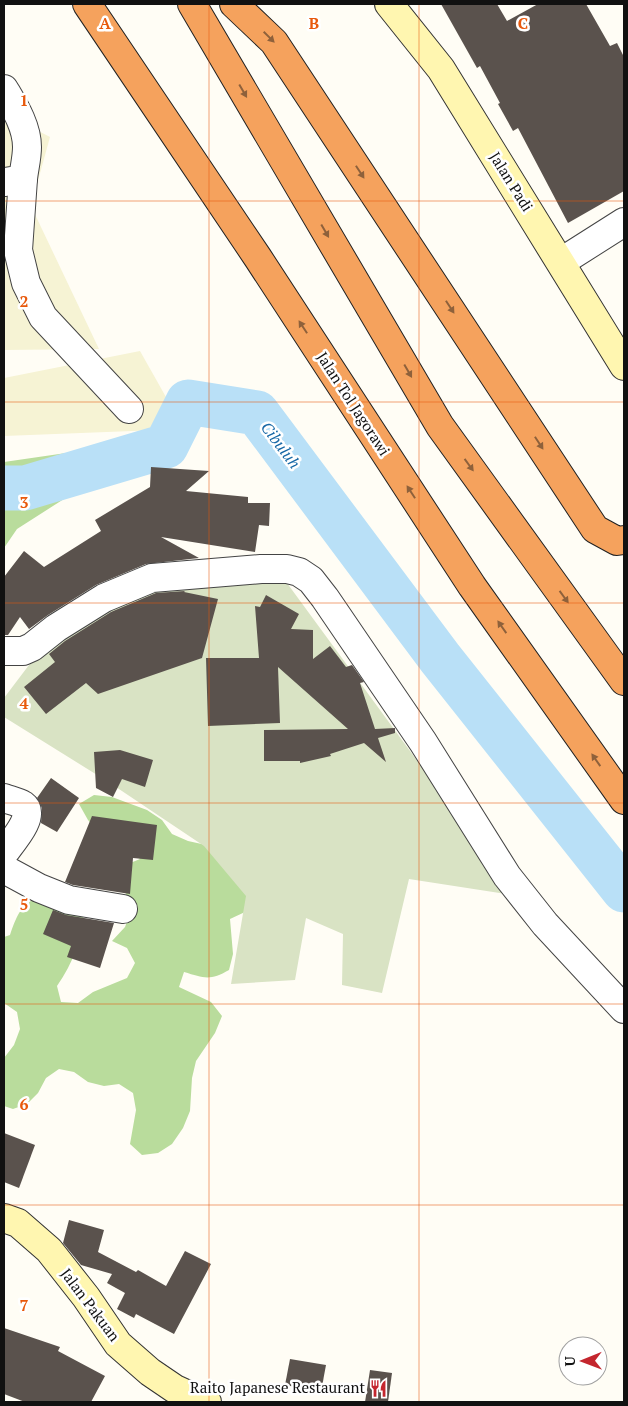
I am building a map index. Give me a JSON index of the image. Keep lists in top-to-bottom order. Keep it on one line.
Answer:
{"streets":{"highway":["Jalan Tol Jagorawi"],"street":["Jalan Padi","Jalan Pakuan"]},"water":["Cibuluh"],"places":{"restaurant":["Raito Japanese Restaurant"]},"north":"left","grid":{"columns":["A","B","C"],"rows":["1","2","3","4","5","6","7"]}}
